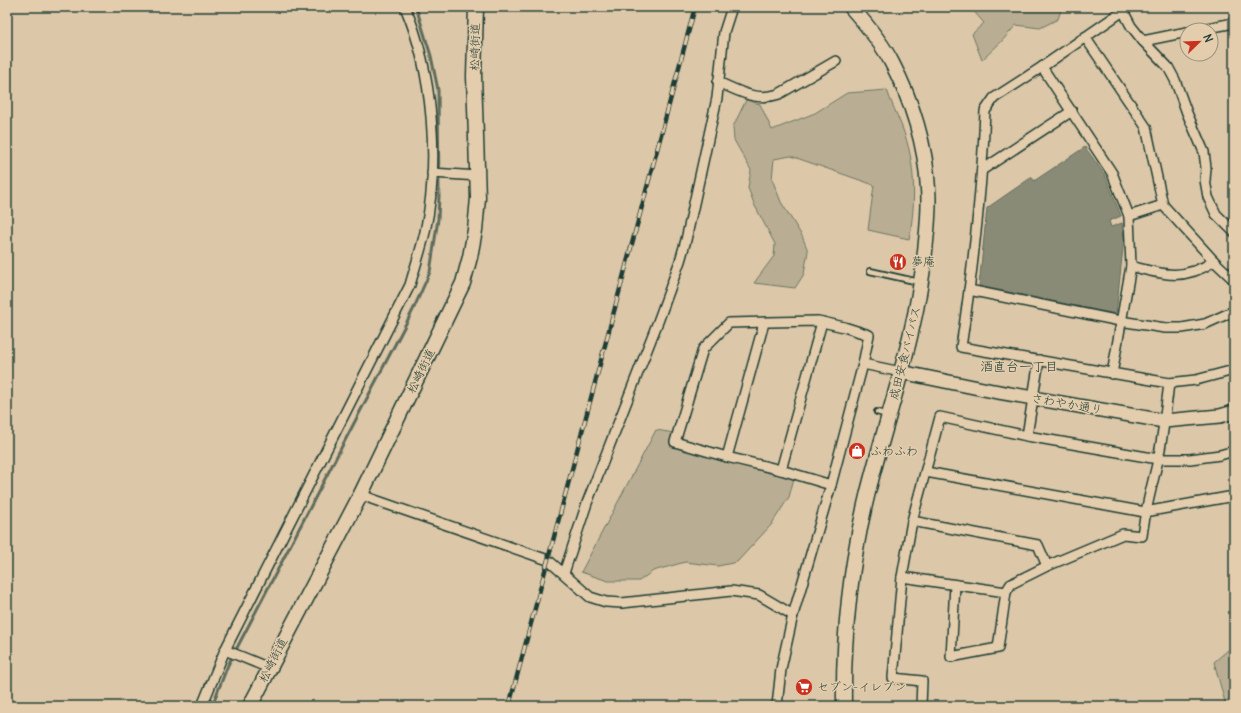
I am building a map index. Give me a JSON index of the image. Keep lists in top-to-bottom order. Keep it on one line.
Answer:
{"streets":{"main road":["松崎街道","成田安食バイパス"],"street":["さわやか通り"]},"crossings":[["成田安食バイパス","さわやか通り"]],"districts":["酒直台一丁目"],"places":{"restaurant":["夢庵"],"shop":["ふわふわ"],"supermarket":["セブン-イレブン"]},"north":"top right"}
